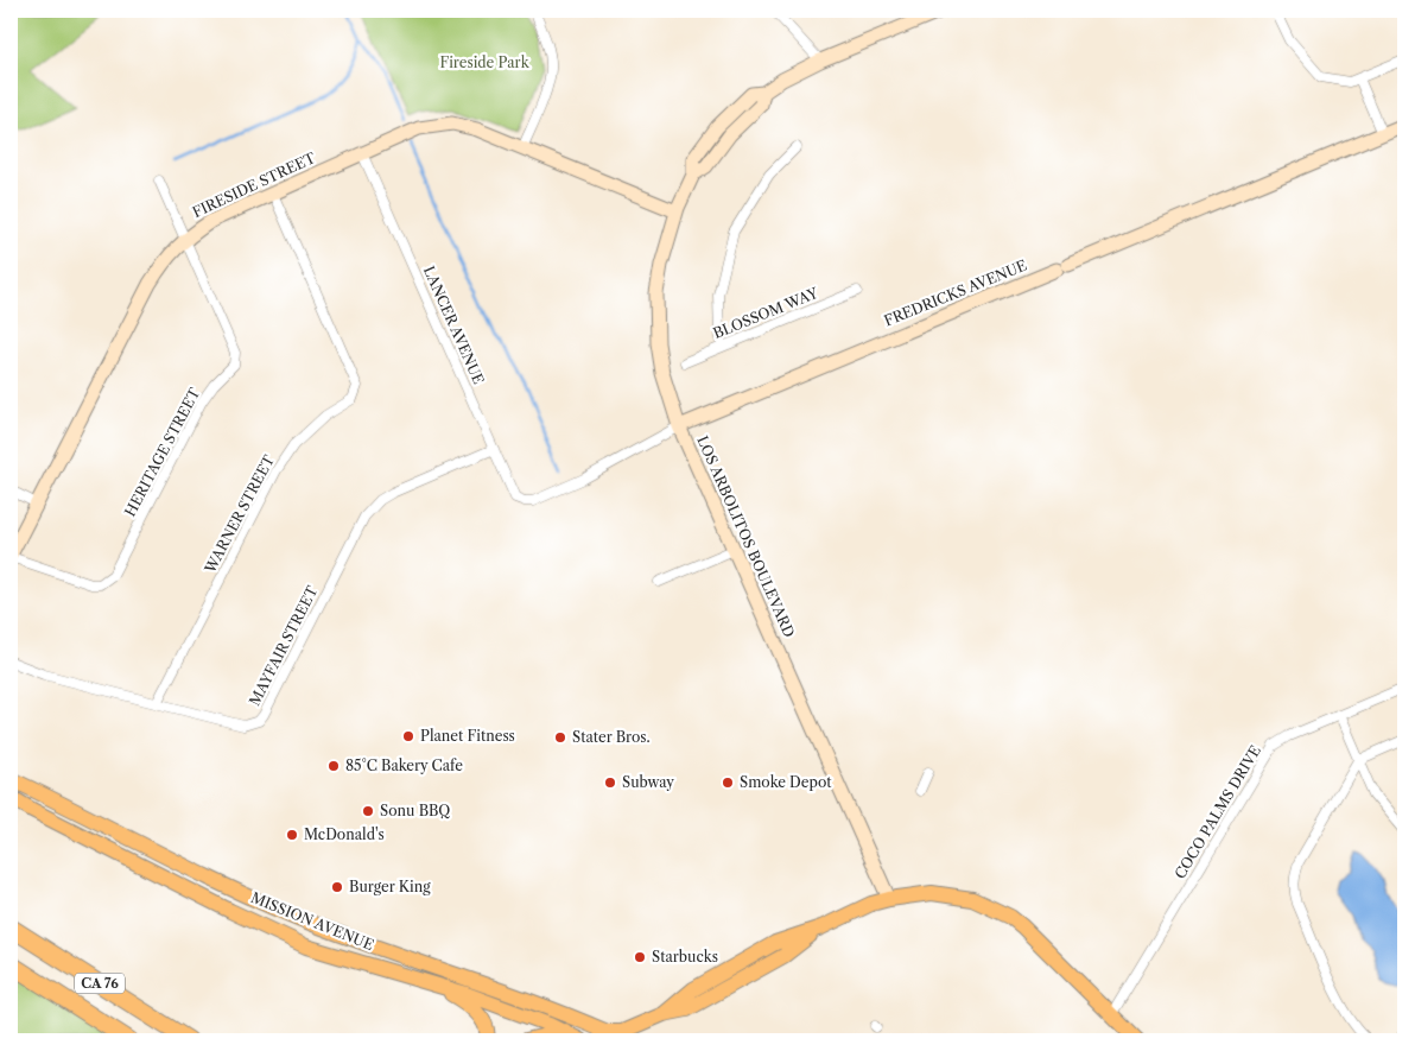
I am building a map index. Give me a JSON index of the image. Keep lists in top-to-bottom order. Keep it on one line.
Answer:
{"streets":{"highway":["CA 76"],"main road":["MISSION AVENUE"],"street":["FIRESIDE STREET","FREDRICKS AVENUE","BLOSSOM WAY","LANCER AVENUE","HERITAGE STREET","WARNER STREET","LOS ARBOLITOS BOULEVARD","MAYFAIR STREET","COCO PALMS DRIVE"]},"crossings":[["FIRESIDE STREET","LANCER AVENUE"],["FIRESIDE STREET","HERITAGE STREET"],["FIRESIDE STREET","WARNER STREET"],["FIRESIDE STREET","LOS ARBOLITOS BOULEVARD"],["FREDRICKS AVENUE","LANCER AVENUE"],["FREDRICKS AVENUE","LOS ARBOLITOS BOULEVARD"],["LANCER AVENUE","MAYFAIR STREET"],["WARNER STREET","MAYFAIR STREET"]],"parks":["Fireside Park"],"places":["Planet Fitness","Stater Bros.","85°C Bakery Cafe","Subway","Smoke Depot","Sonu BBQ","McDonald's","Burger King","Starbucks"]}
